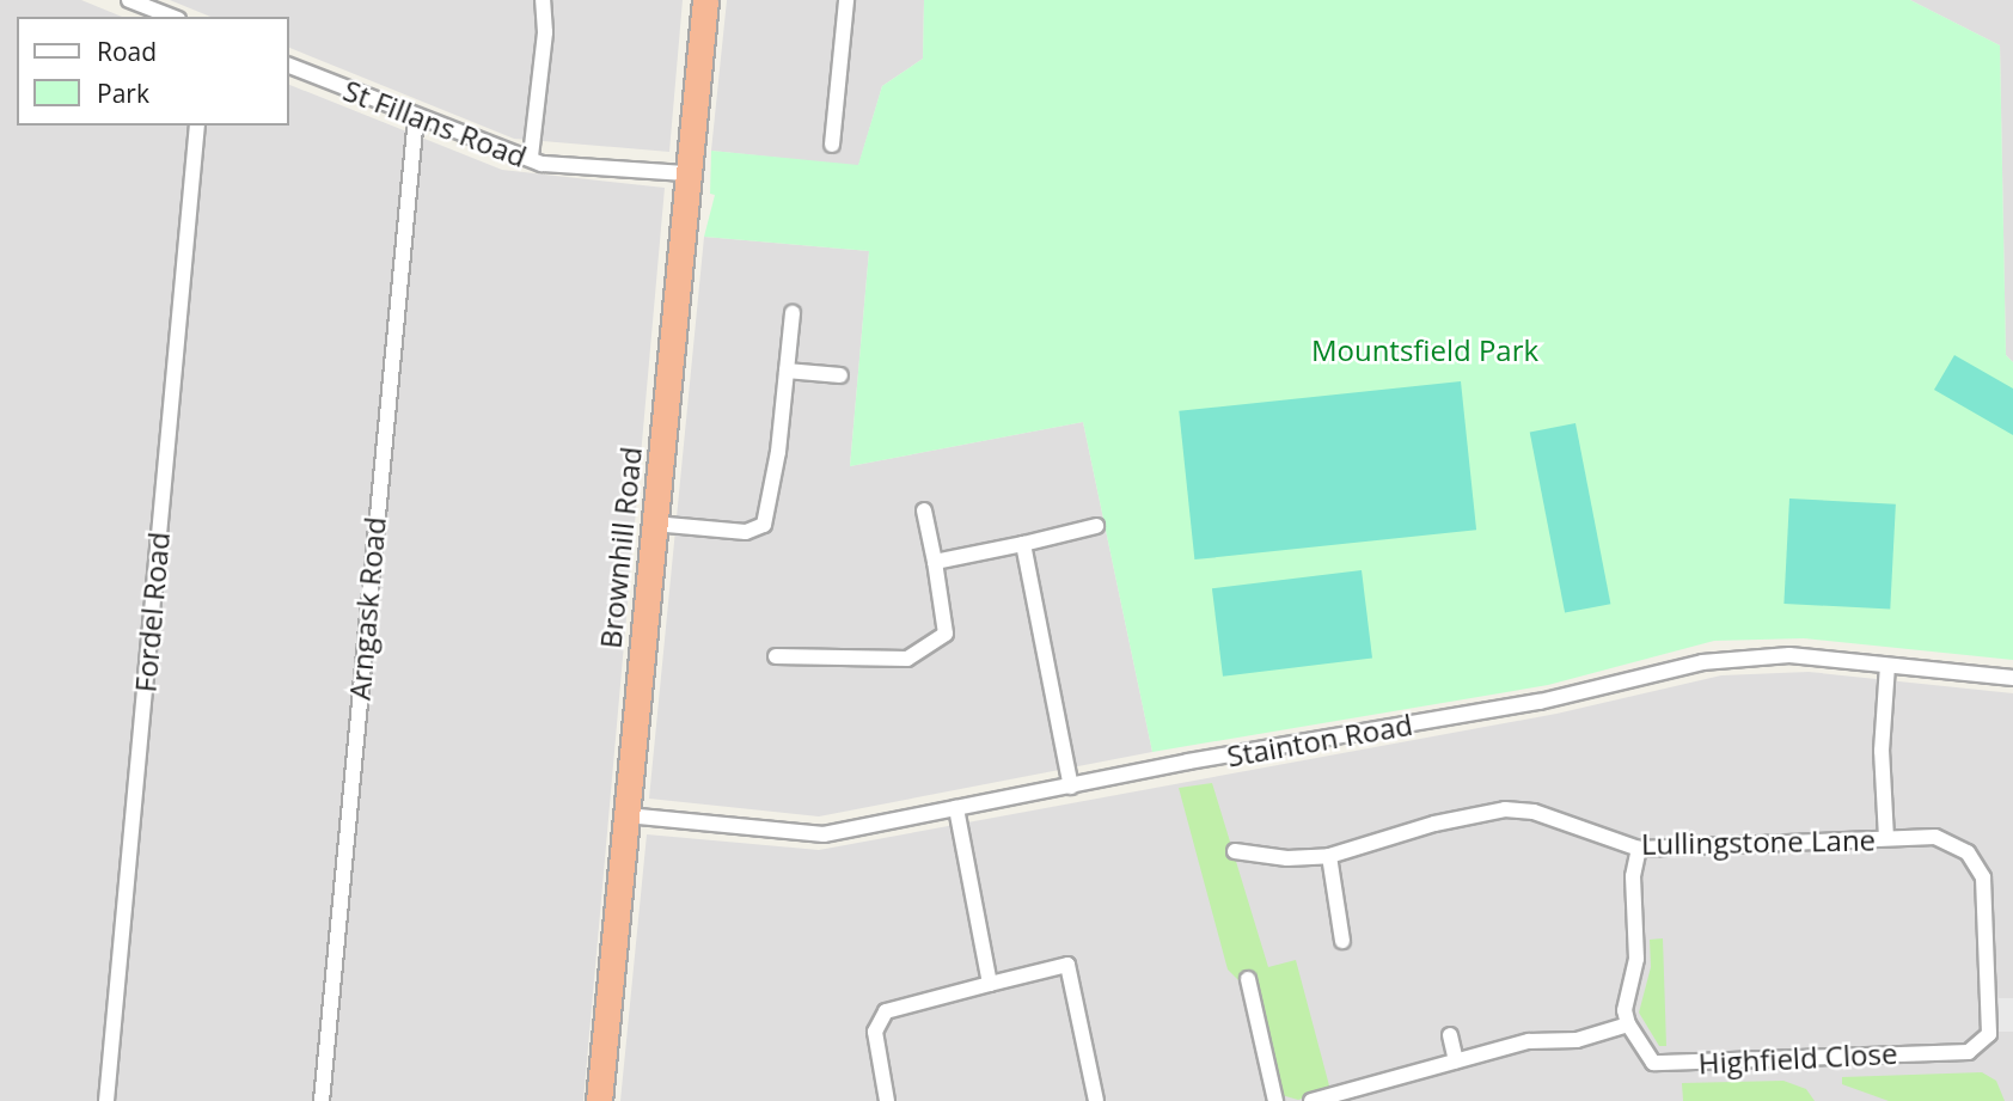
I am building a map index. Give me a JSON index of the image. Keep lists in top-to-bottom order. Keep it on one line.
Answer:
{"streets":{"highway":["Brownhill Road"],"street":["St Fillans Road","Arngask Road","Fordel Road","Stainton Road","Lullingstone Lane","Highfield Close"]},"crossings":[["St Fillans Road","Brownhill Road"],["St Fillans Road","Arngask Road"],["Brownhill Road","Stainton Road"],["Lullingstone Lane","Highfield Close"]],"parks":["Mountsfield Park"],"legend":["Road","Park"]}
